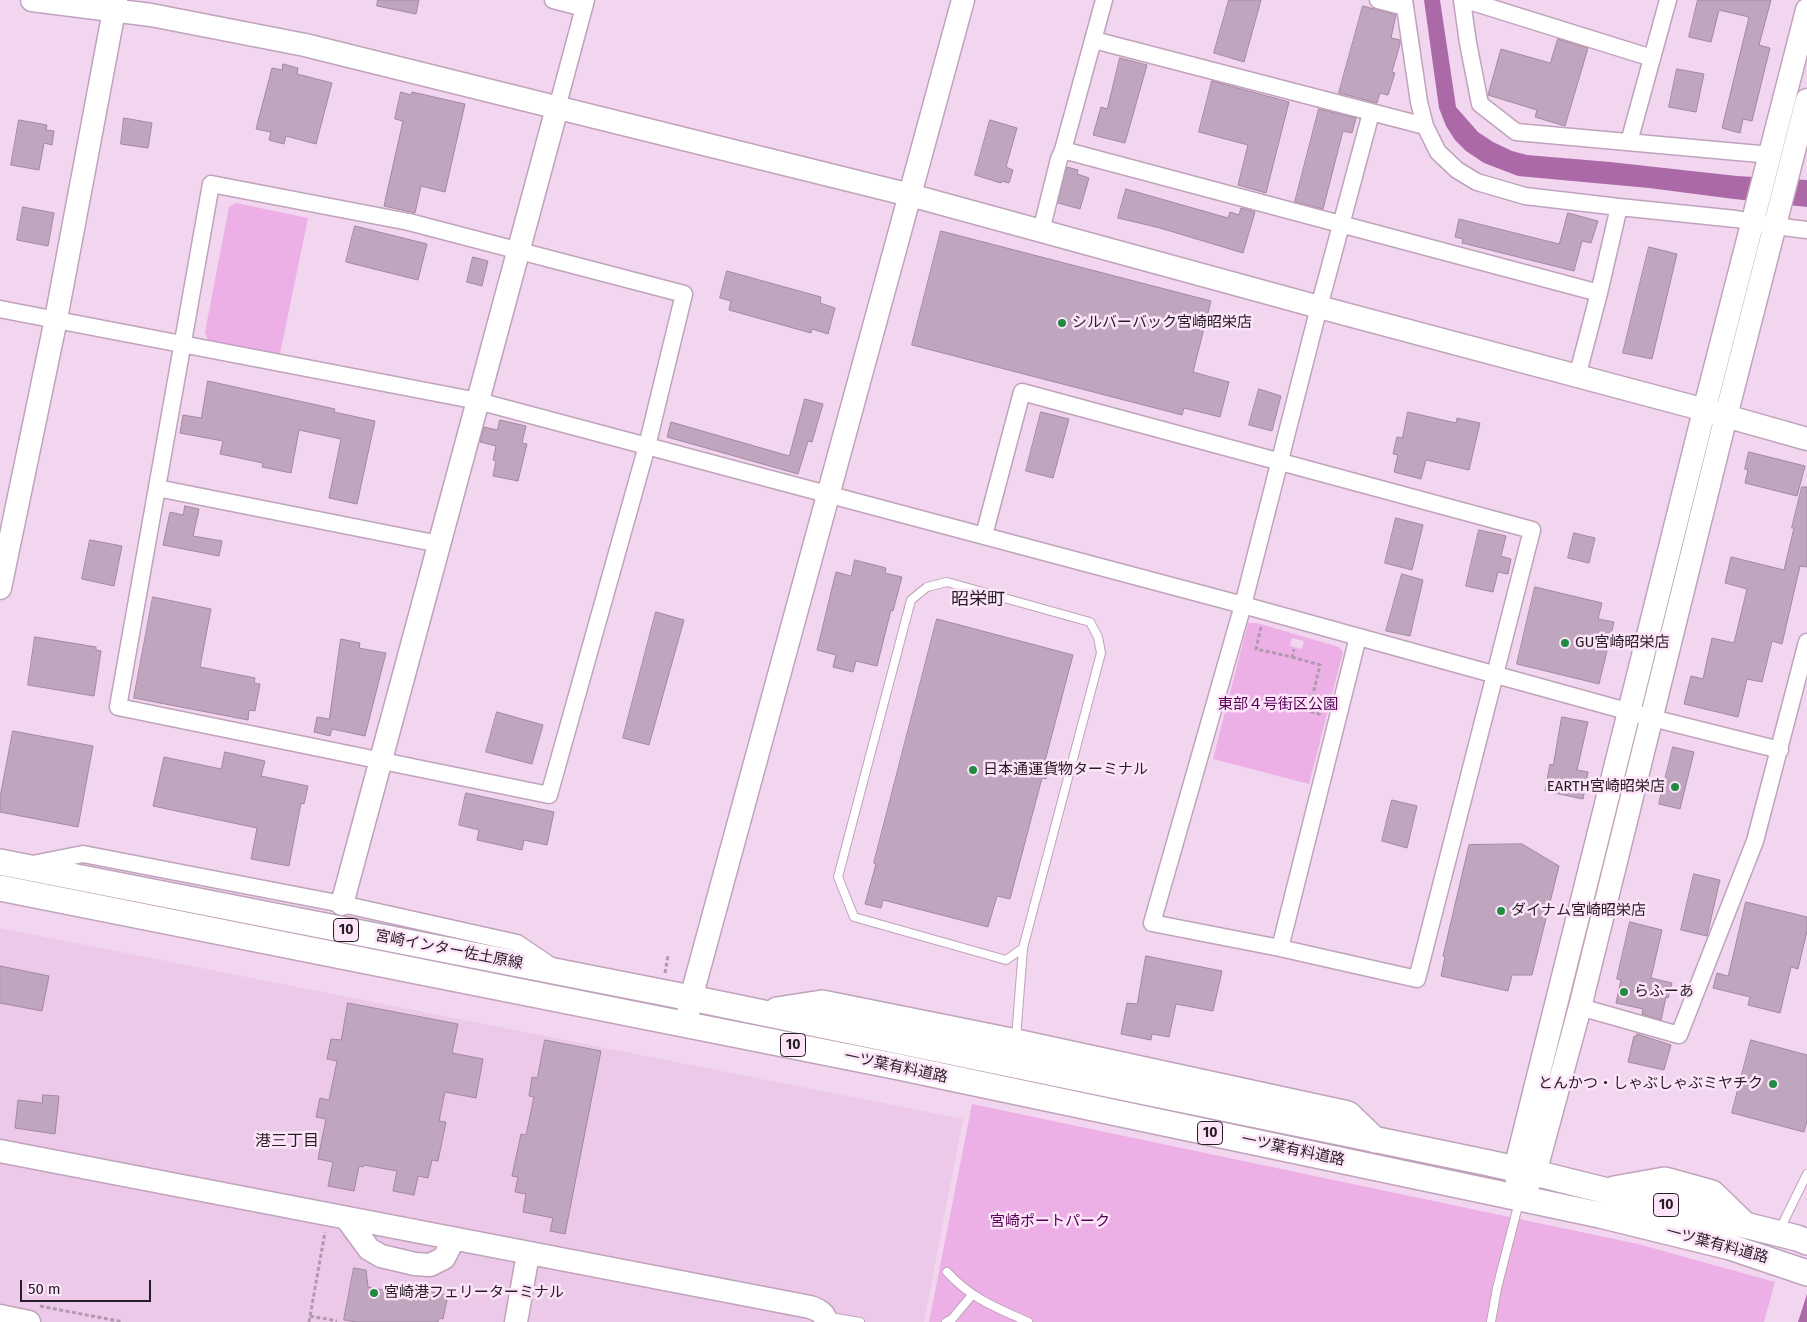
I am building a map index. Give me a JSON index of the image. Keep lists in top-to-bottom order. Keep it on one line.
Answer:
{"streets":{"main road":["10","宮崎インター佐土原線","一ツ葉有料道路"]},"crossings":[["宮崎インター佐土原線","一ツ葉有料道路"]],"districts":["昭栄町","港三丁目"],"parks":["東部４号街区公園","宮崎ポートパーク"],"places":["シルバーバック宮崎昭栄店","GU宮崎昭栄店","日本通運貨物ターミナル","EARTH宮崎昭栄店","ダイナム宮崎昭栄店","らふーあ","とんかつ・しゃぶしゃぶミヤチク","宮崎港フェリーターミナル"],"scale_bar":"50 m"}
